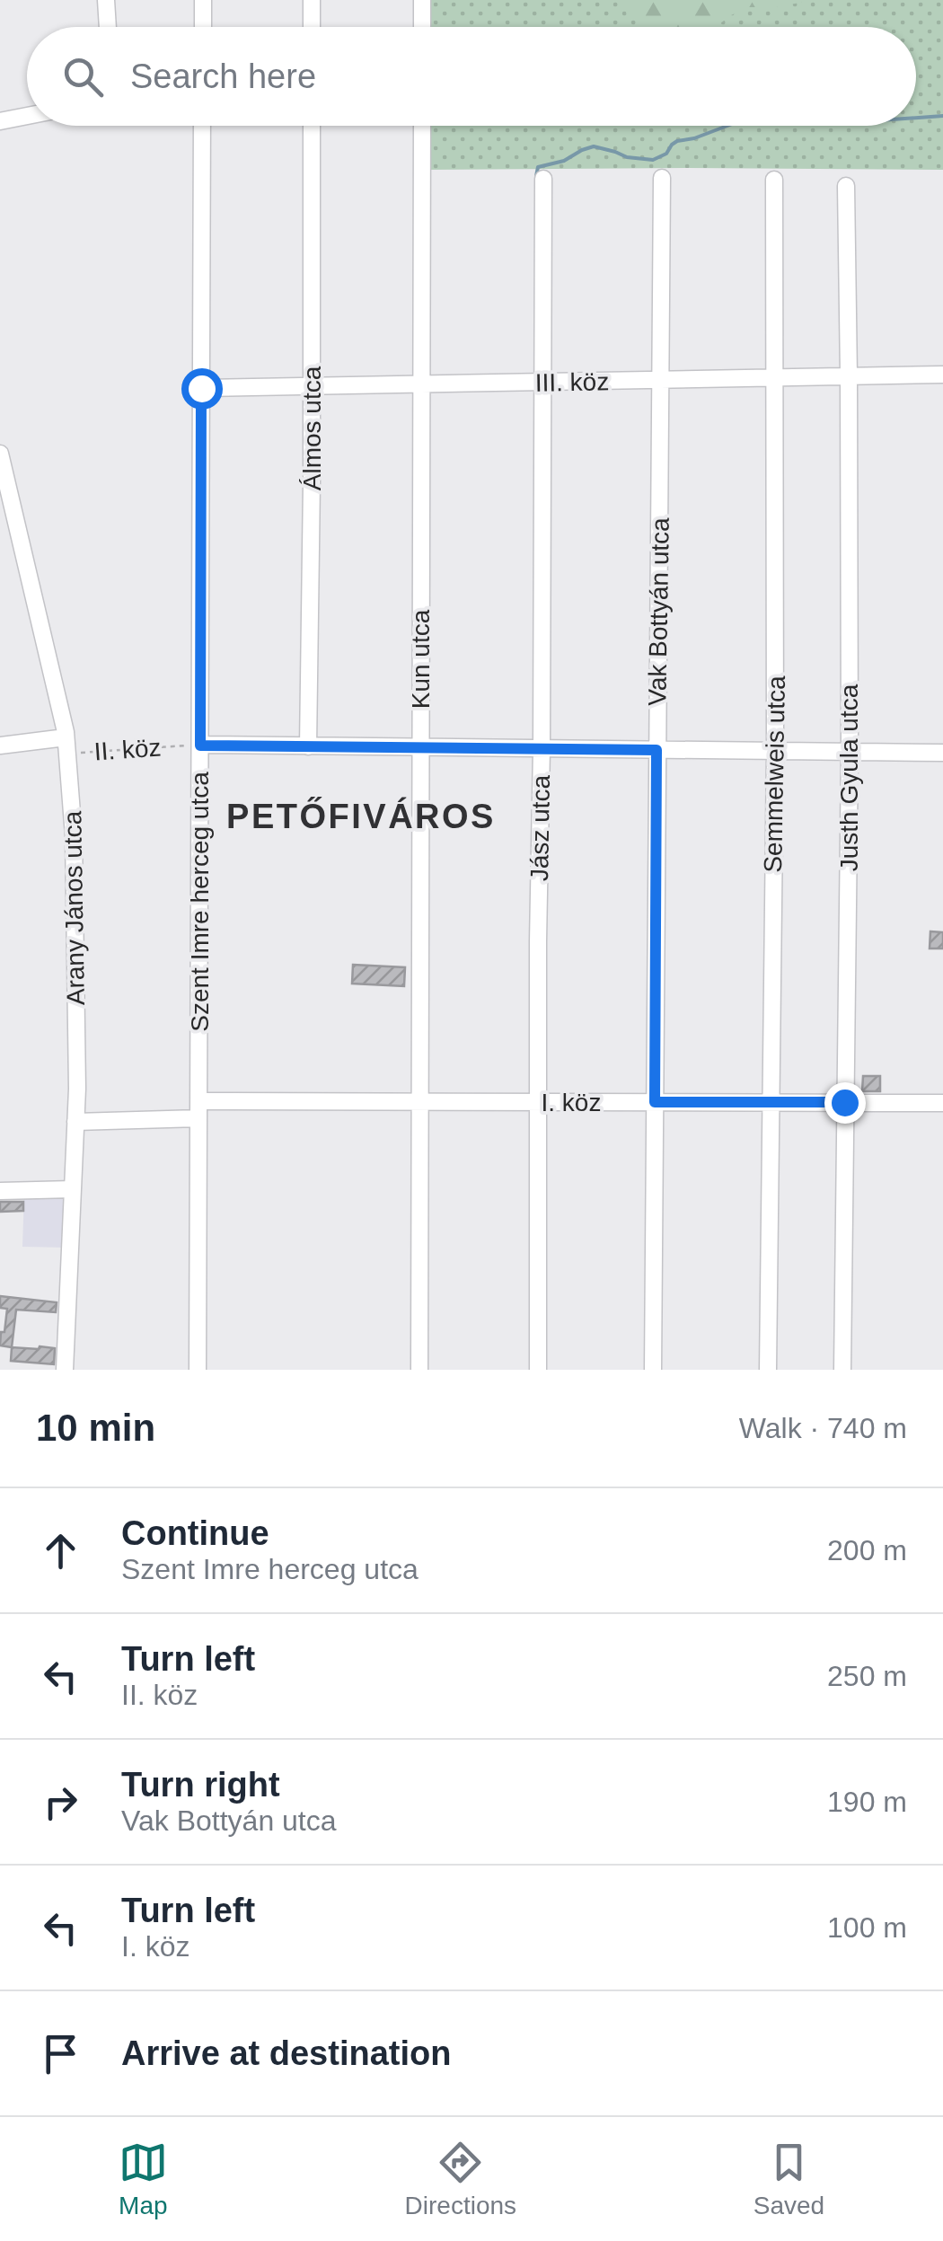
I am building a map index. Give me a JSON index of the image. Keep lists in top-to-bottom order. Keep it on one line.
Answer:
{"streets":{"street":["III. köz","Álmos utca","Vak Bottyán utca","Kun utca","II. köz","Semmelweis utca","Justh Gyula utca","Jász utca","Szent Imre herceg utca","Arany János utca","I. köz"]},"crossings":[["III. köz","Álmos utca"],["III. köz","Vak Bottyán utca"],["III. köz","Kun utca"],["III. köz","Semmelweis utca"],["III. köz","Justh Gyula utca"],["III. köz","Jász utca"],["III. köz","Szent Imre herceg utca"],["Vak Bottyán utca","I. köz"],["Kun utca","I. köz"],["II. köz","Szent Imre herceg utca"],["II. köz","Arany János utca"],["Semmelweis utca","I. köz"],["Justh Gyula utca","I. köz"],["Jász utca","I. köz"],["Szent Imre herceg utca","I. köz"],["Arany János utca","I. köz"]],"districts":["PETŐFIVÁROS"],"page":{"search":"Search here","heading":["10 min","Walk · 740 m"],"list":[["Continue","Szent Imre herceg utca","200 m"],["Turn left","II. köz","250 m"],["Turn right","Vak Bottyán utca","190 m"],["Turn left","I. köz","100 m"],"Arrive at destination"],"nav":["Map","Directions","Saved"]}}
